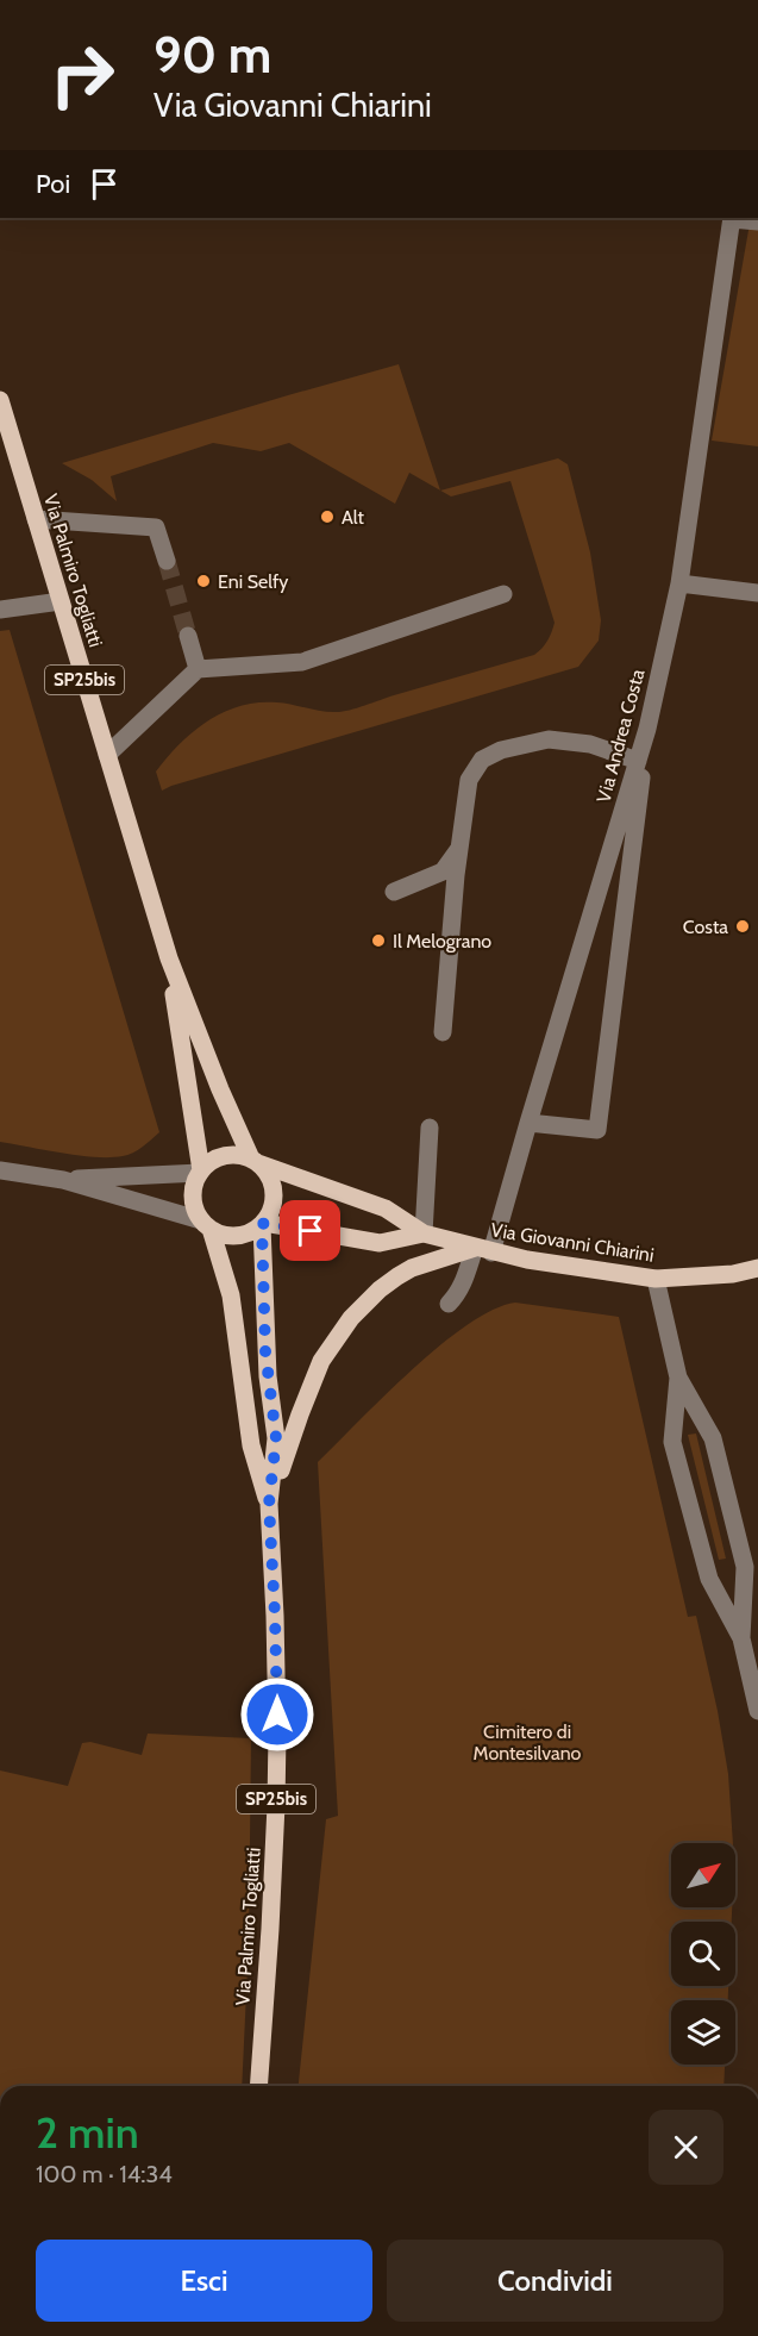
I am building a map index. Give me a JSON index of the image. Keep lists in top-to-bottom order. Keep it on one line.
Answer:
{"streets":{"main road":["Via Palmiro Togliatti","SP25bis","Via Giovanni Chiarini"],"street":["Via Andrea Costa"]},"crossings":[["Via Palmiro Togliatti","Via Giovanni Chiarini"],["Via Andrea Costa","Via Giovanni Chiarini"]],"parks":["Cimitero di Montesilvano"],"places":["Alt","Eni Selfy","Costa","Il Melograno"],"north":"top right","page":{"turn":["90 m","Via Giovanni Chiarini"],"then":"Poi","heading":["2 min","100 m · 14:34"],"buttons":["Esci","Condividi"]}}
